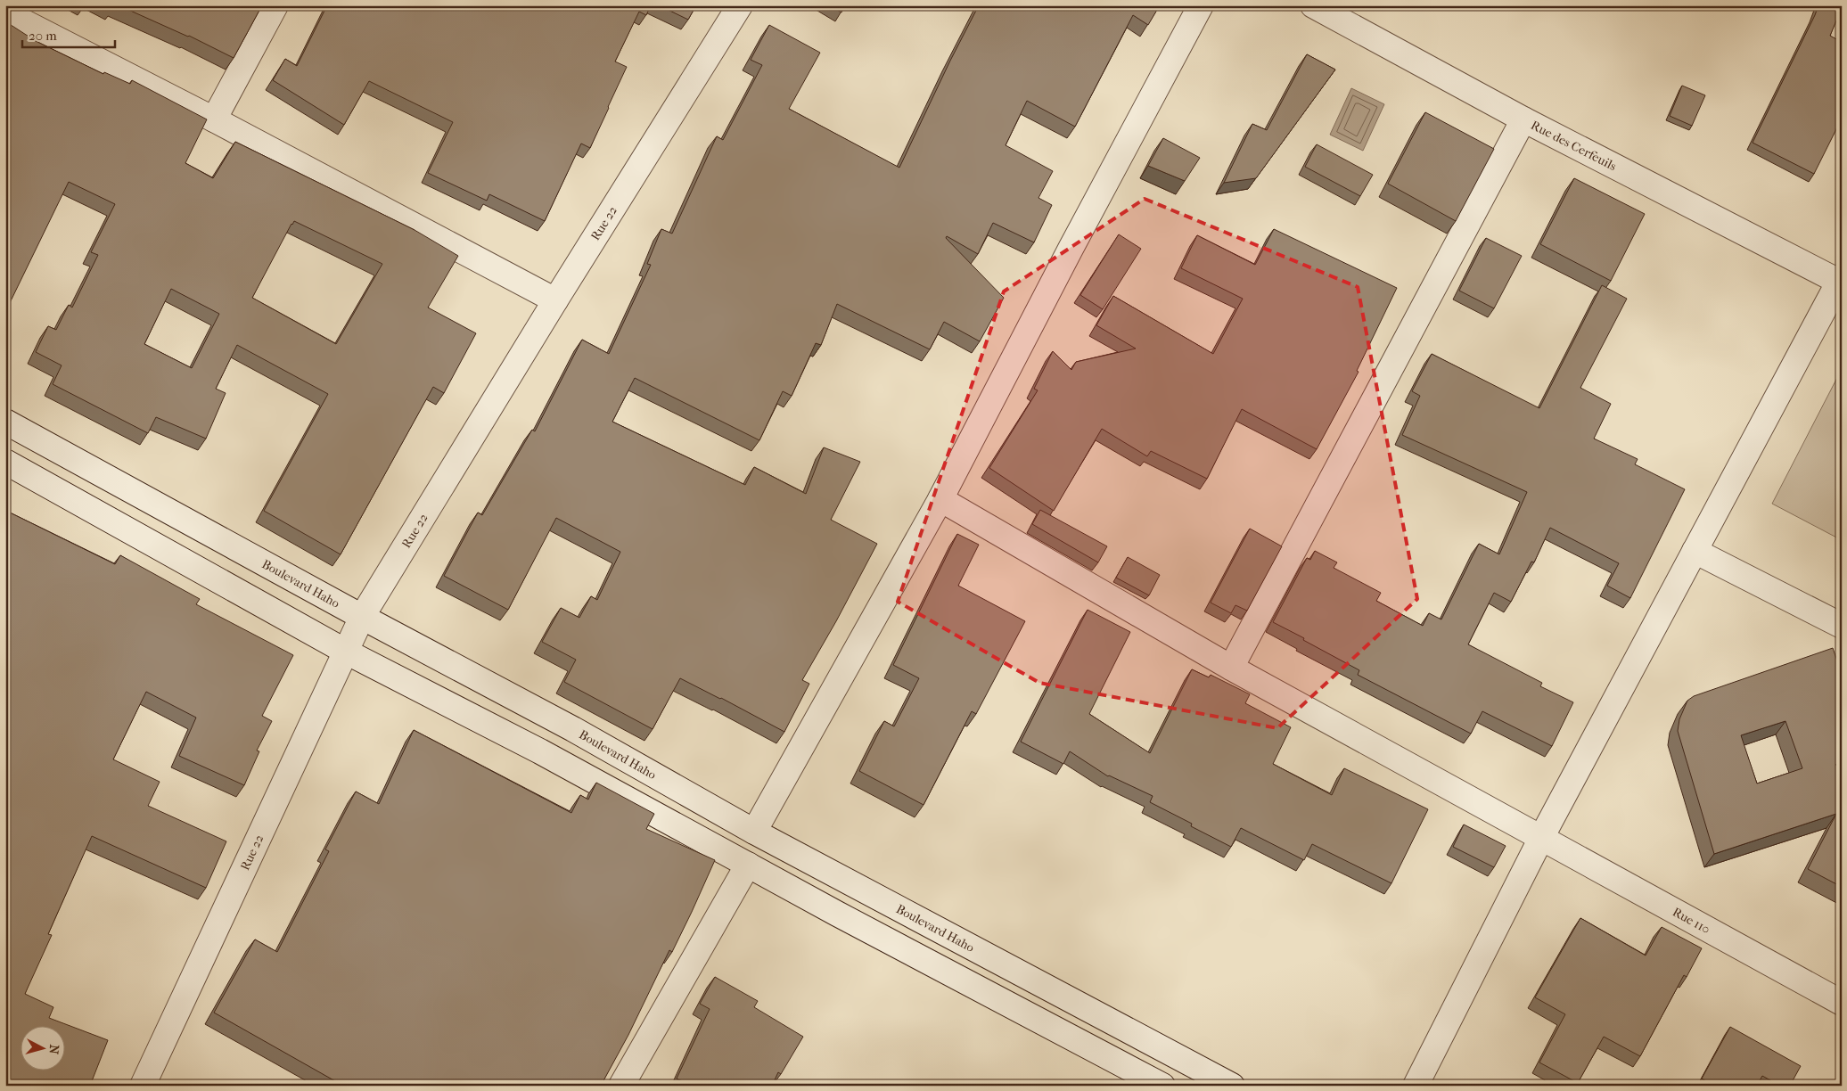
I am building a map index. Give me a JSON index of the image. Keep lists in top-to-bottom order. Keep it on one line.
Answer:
{"streets":{"street":["Rue des Cerfeuils","Rue 22","Boulevard Haho","Rue 110"]},"crossings":[["Rue 22","Boulevard Haho"]],"scale_bar":"20 m","north":"right"}
